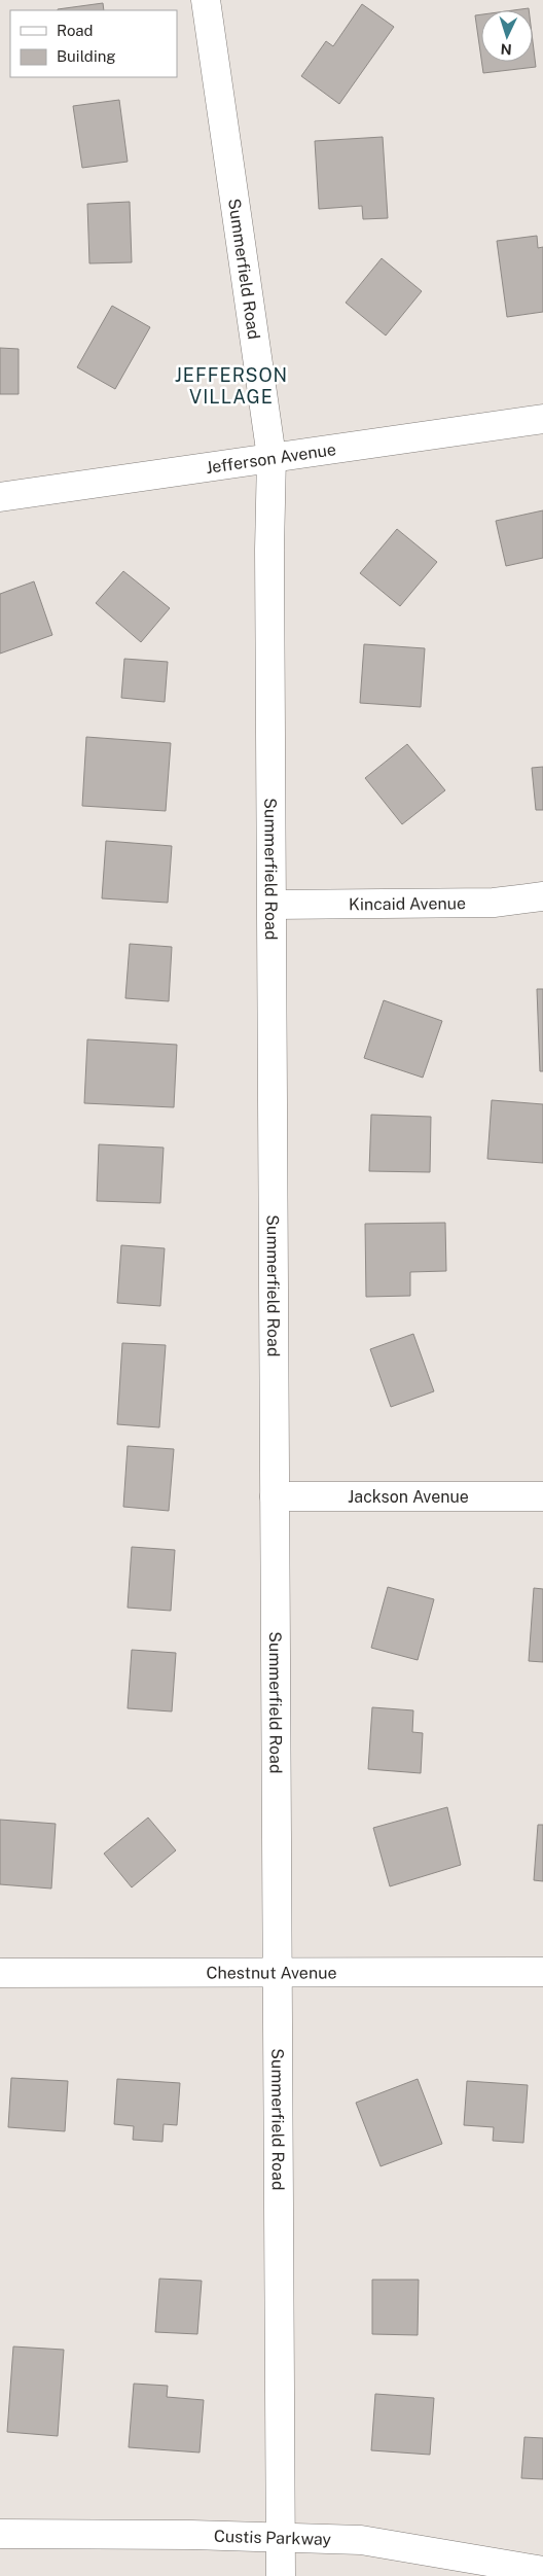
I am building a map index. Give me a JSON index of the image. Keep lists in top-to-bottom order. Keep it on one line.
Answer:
{"streets":{"street":["Summerfield Road","Jefferson Avenue","Kincaid Avenue","Jackson Avenue","Chestnut Avenue","Custis Parkway"]},"crossings":[["Summerfield Road","Jefferson Avenue"],["Summerfield Road","Kincaid Avenue"],["Summerfield Road","Jackson Avenue"],["Summerfield Road","Chestnut Avenue"],["Summerfield Road","Custis Parkway"]],"districts":["JEFFERSON VILLAGE"],"legend":["Road","Building"],"north":"bottom"}
